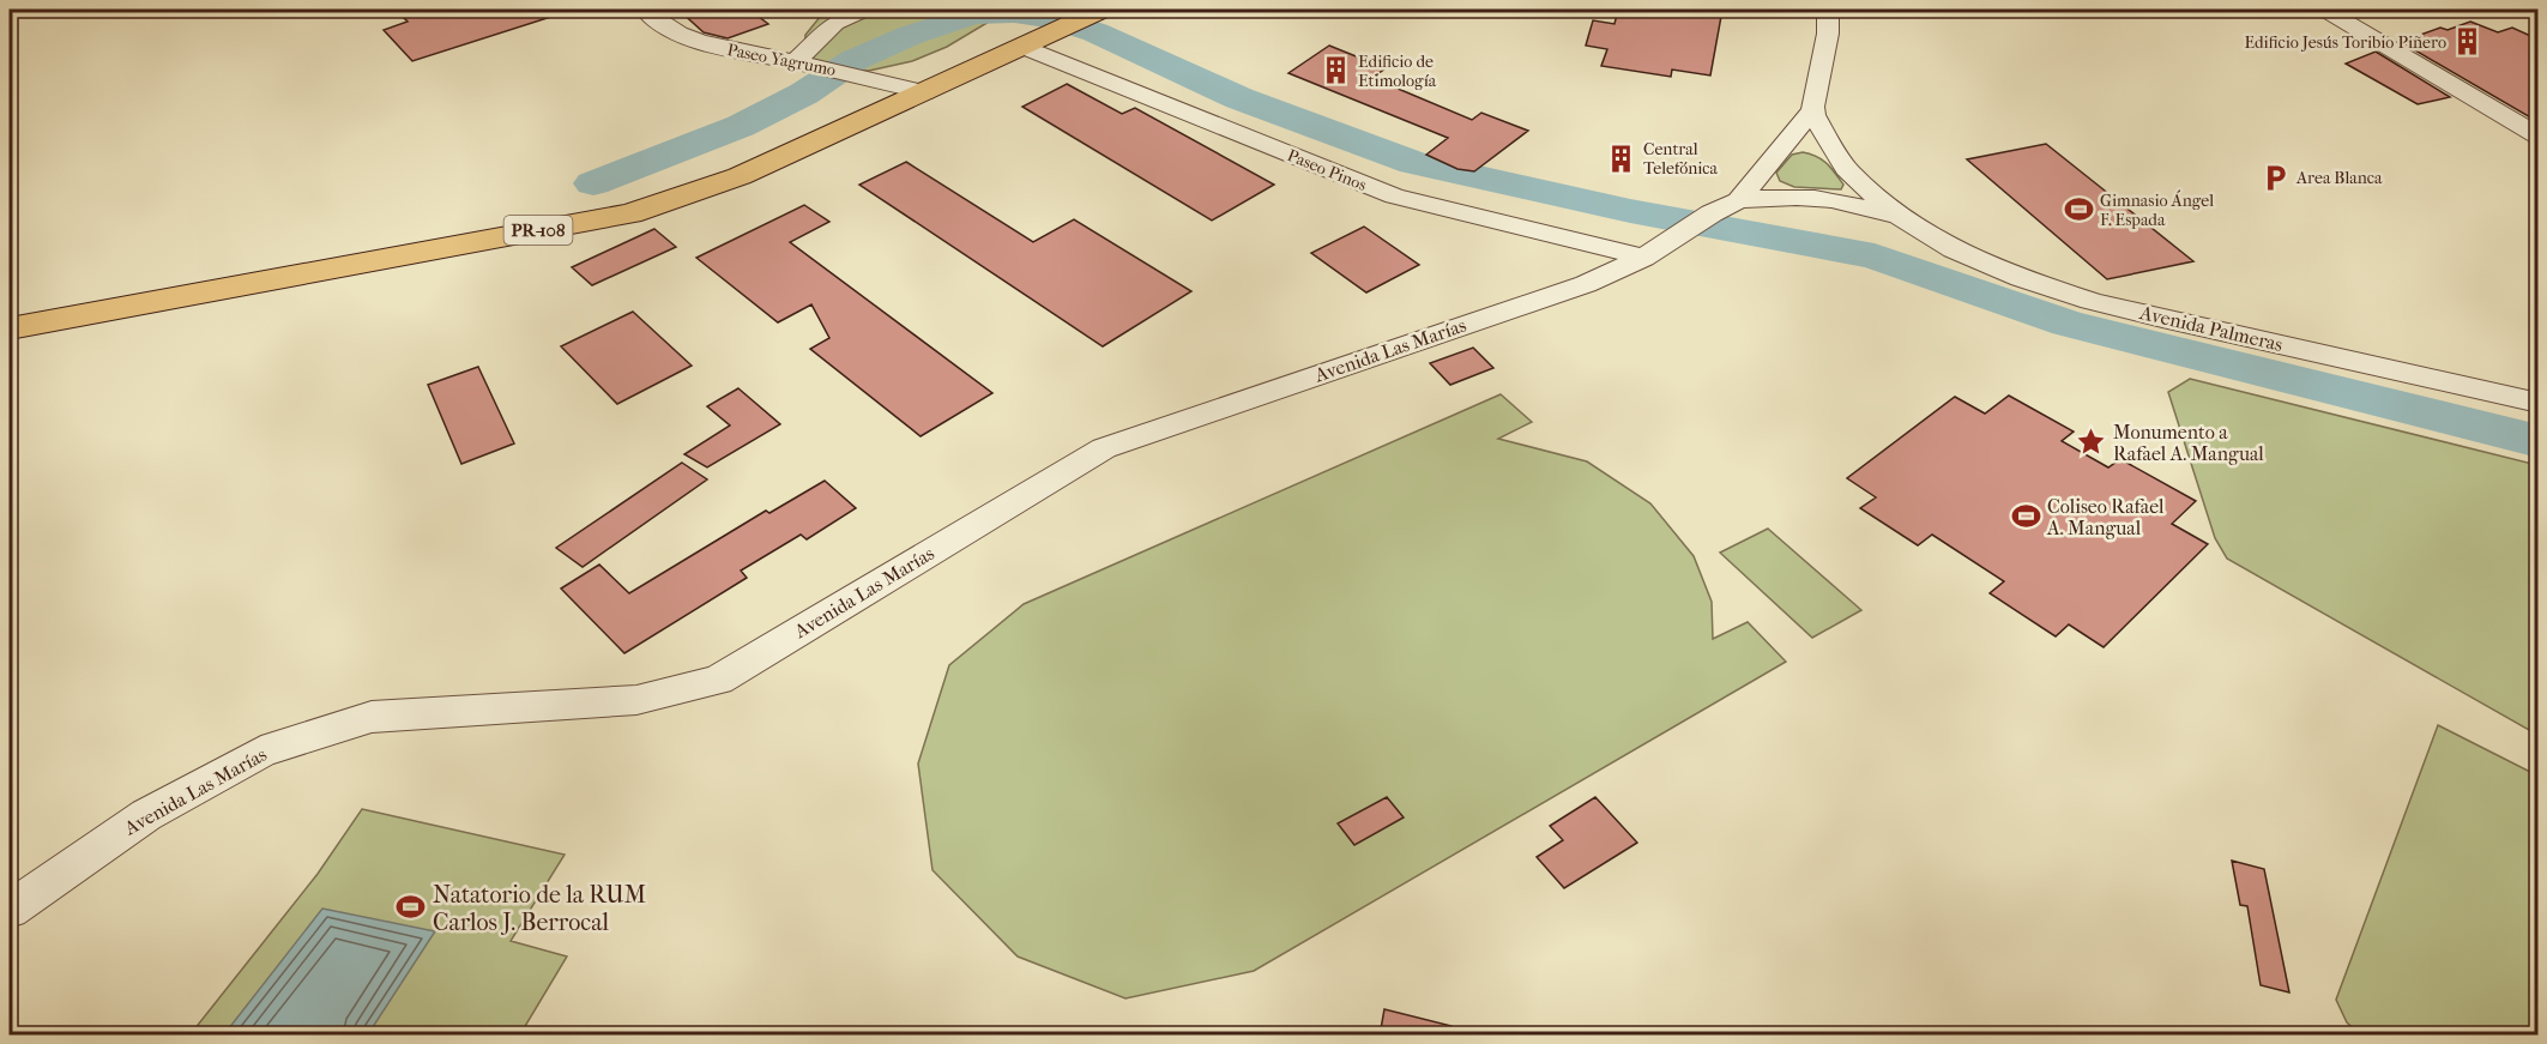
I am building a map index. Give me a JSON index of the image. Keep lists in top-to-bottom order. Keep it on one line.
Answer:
{"streets":{"main road":["PR-108"],"street":["Paseo Yagrumo","Paseo Pinos","Avenida Palmeras","Avenida Las Marías"]},"crossings":[["Paseo Yagrumo","PR-108"],["Paseo Pinos","PR-108"],["Paseo Pinos","Avenida Las Marías"],["Avenida Palmeras","Avenida Las Marías"]],"places":{"building":["Edificio Jesús Toribio Piñero","Edificio de Etimología","Central Telefónica"],"parking":["Area Blanca"],"sports":["Gimnasio Ángel F. Espada","Coliseo Rafael A. Mangual","Natatorio de la RUM Carlos J. Berrocal"],"place":["Monumento a Rafael A. Mangual"]}}
